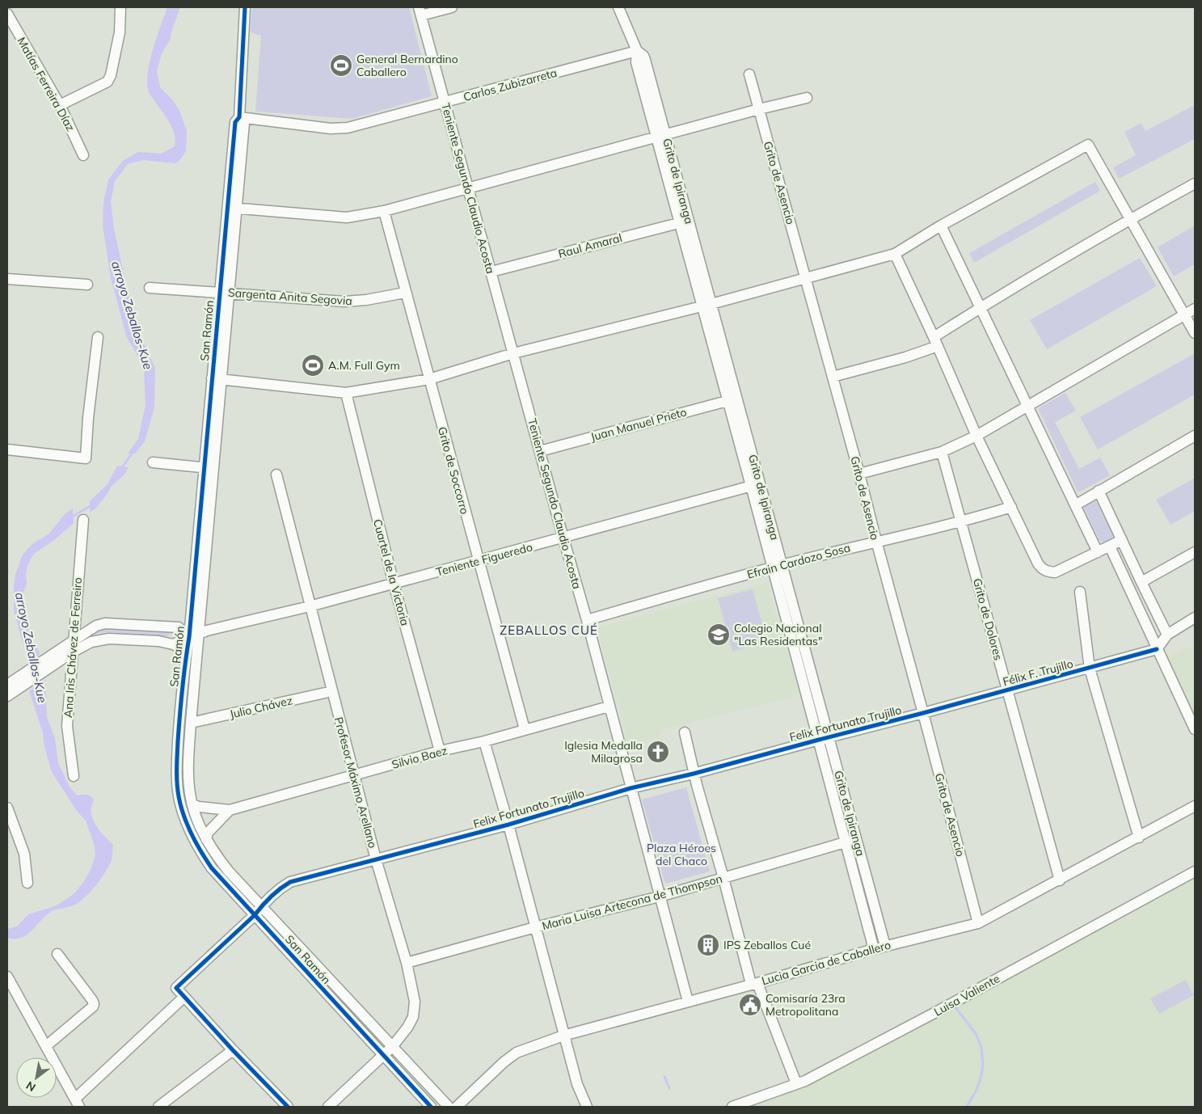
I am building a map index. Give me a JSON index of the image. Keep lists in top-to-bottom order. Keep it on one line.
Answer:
{"streets":{"street":["Matías Ferreira Díaz","Carlos Zubizarreta","Grito de Ipiranga","Grito de Asencio","Teniente Segundo Claudio Acosta","Raul Amaral","Sargenta Anita Segovia","San Ramón","Juan Manuel Prieto","Grito de Soccorro","Teniente Figueredo","Efrain Cardozo Sosa","Cuartel de la Victoria","Grito de Dolores","Ana Iris Chávez de Ferreiro","Félix F. Trujillo","Julio Chávez","Felix Fortunato Trujillo","Silvio Baez","Profesor Máximo Arellano","Maria Luisa Artecona de Thompson","Lucia Garcia de Caballero","Luisa Valiente"]},"crossings":[["Carlos Zubizarreta","Grito de Ipiranga"],["Carlos Zubizarreta","Teniente Segundo Claudio Acosta"],["Carlos Zubizarreta","San Ramón"],["Grito de Ipiranga","Raul Amaral"],["Grito de Ipiranga","Juan Manuel Prieto"],["Grito de Ipiranga","Teniente Figueredo"],["Grito de Ipiranga","Efrain Cardozo Sosa"],["Grito de Ipiranga","Felix Fortunato Trujillo"],["Grito de Ipiranga","Maria Luisa Artecona de Thompson"],["Grito de Ipiranga","Lucia Garcia de Caballero"],["Grito de Asencio","Efrain Cardozo Sosa"],["Grito de Asencio","Félix F. Trujillo"],["Grito de Asencio","Felix Fortunato Trujillo"],["Grito de Asencio","Lucia Garcia de Caballero"],["Teniente Segundo Claudio Acosta","Raul Amaral"],["Teniente Segundo Claudio Acosta","Juan Manuel Prieto"],["Teniente Segundo Claudio Acosta","Teniente Figueredo"],["Teniente Segundo Claudio Acosta","Efrain Cardozo Sosa"],["Teniente Segundo Claudio Acosta","Felix Fortunato Trujillo"],["Teniente Segundo Claudio Acosta","Silvio Baez"],["Teniente Segundo Claudio Acosta","Maria Luisa Artecona de Thompson"],["Teniente Segundo Claudio Acosta","Lucia Garcia de Caballero"],["Sargenta Anita Segovia","San Ramón"],["Sargenta Anita Segovia","Grito de Soccorro"],["San Ramón","Teniente Figueredo"],["San Ramón","Julio Chávez"],["San Ramón","Felix Fortunato Trujillo"],["San Ramón","Silvio Baez"],["San Ramón","Profesor Máximo Arellano"],["Grito de Soccorro","Teniente Figueredo"],["Grito de Soccorro","Silvio Baez"],["Teniente Figueredo","Cuartel de la Victoria"],["Teniente Figueredo","Profesor Máximo Arellano"],["Efrain Cardozo Sosa","Grito de Dolores"],["Cuartel de la Victoria","Silvio Baez"],["Grito de Dolores","Félix F. Trujillo"],["Grito de Dolores","Lucia Garcia de Caballero"],["Félix F. Trujillo","Felix Fortunato Trujillo"],["Julio Chávez","Profesor Máximo Arellano"],["Felix Fortunato Trujillo","Profesor Máximo Arellano"],["Silvio Baez","Profesor Máximo Arellano"],["Profesor Máximo Arellano","Maria Luisa Artecona de Thompson"]],"districts":["ZEBALLOS CUÉ"],"water":["arroyo Zeballos-Kue"],"parks":["Plaza Héroes del Chaco"],"places":{"sports":["General Bernardino Caballero","A.M. Full Gym"],"school or university":["Colegio Nacional \"Las Residentas\""],"church":["Iglesia Medalla Milagrosa"],"building":["IPS Zeballos Cué"],"public building":["Comisaría 23ra Metropolitana"]},"north":"bottom left"}
